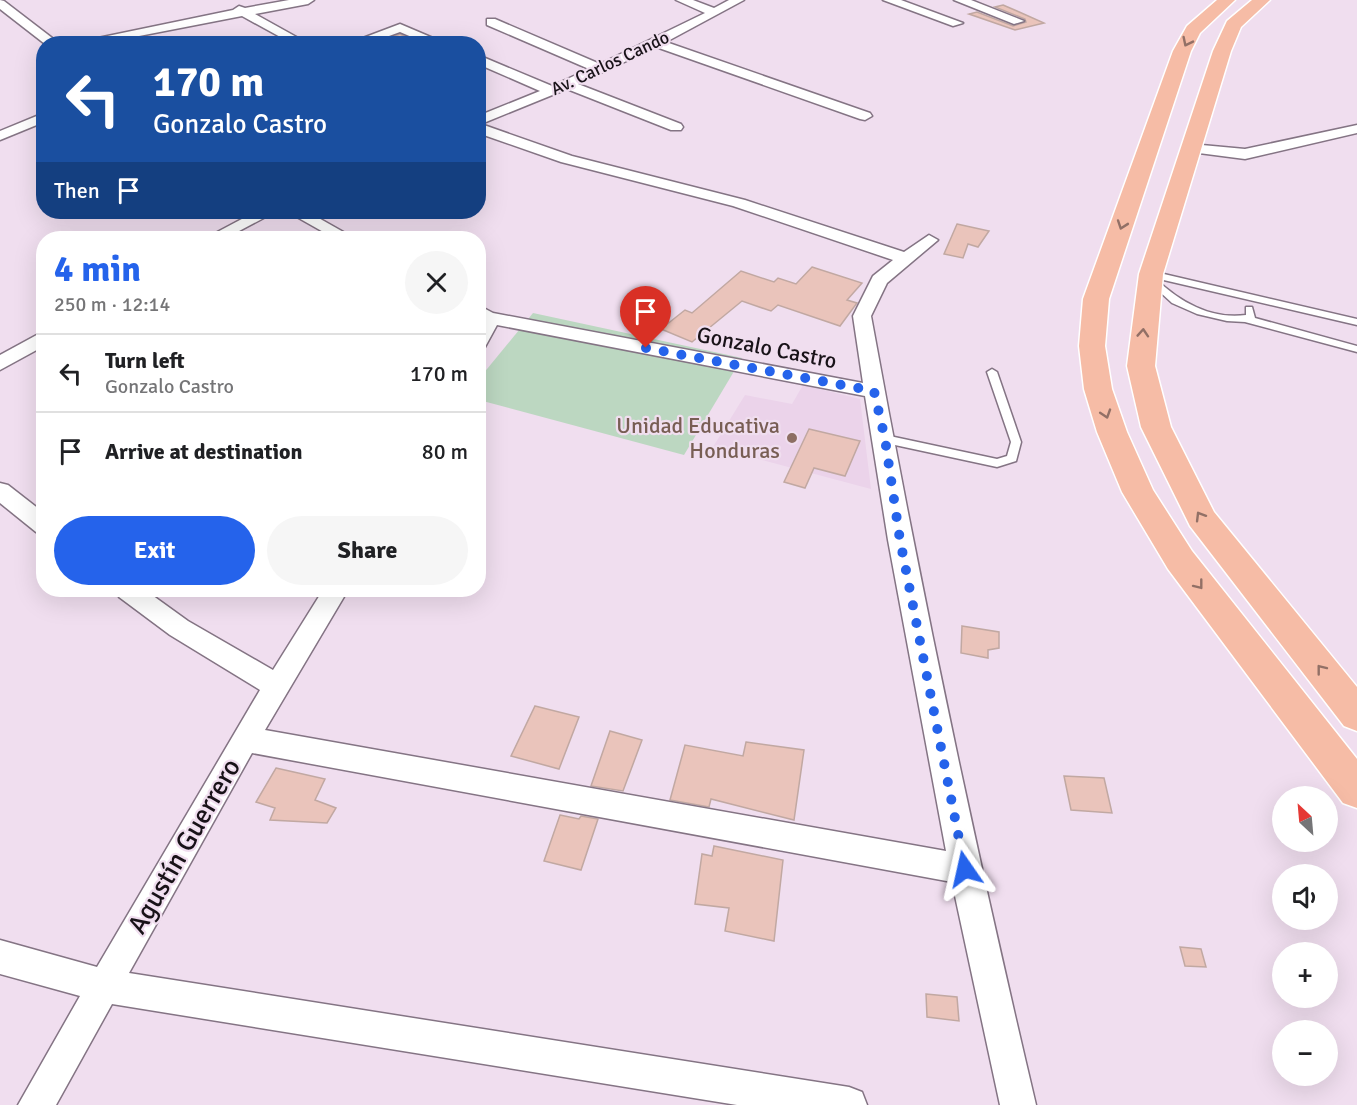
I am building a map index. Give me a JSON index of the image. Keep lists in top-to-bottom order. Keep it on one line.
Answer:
{"streets":{"street":["Av. Carlos Cando","Gonzalo Castro","Agustín Guerrero"]},"places":["Unidad Educativa Honduras"],"north":"top left","page":{"turn":["170 m","Gonzalo Castro"],"then":"Then","heading":["4 min","250 m · 12:14"],"list":[{"name":"Turn left","note":"Gonzalo Castro","value":"170 m"},{"name":"Arrive at destination","value":"80 m"}],"buttons":["Exit","Share"],"map_buttons":["+","−"]}}
